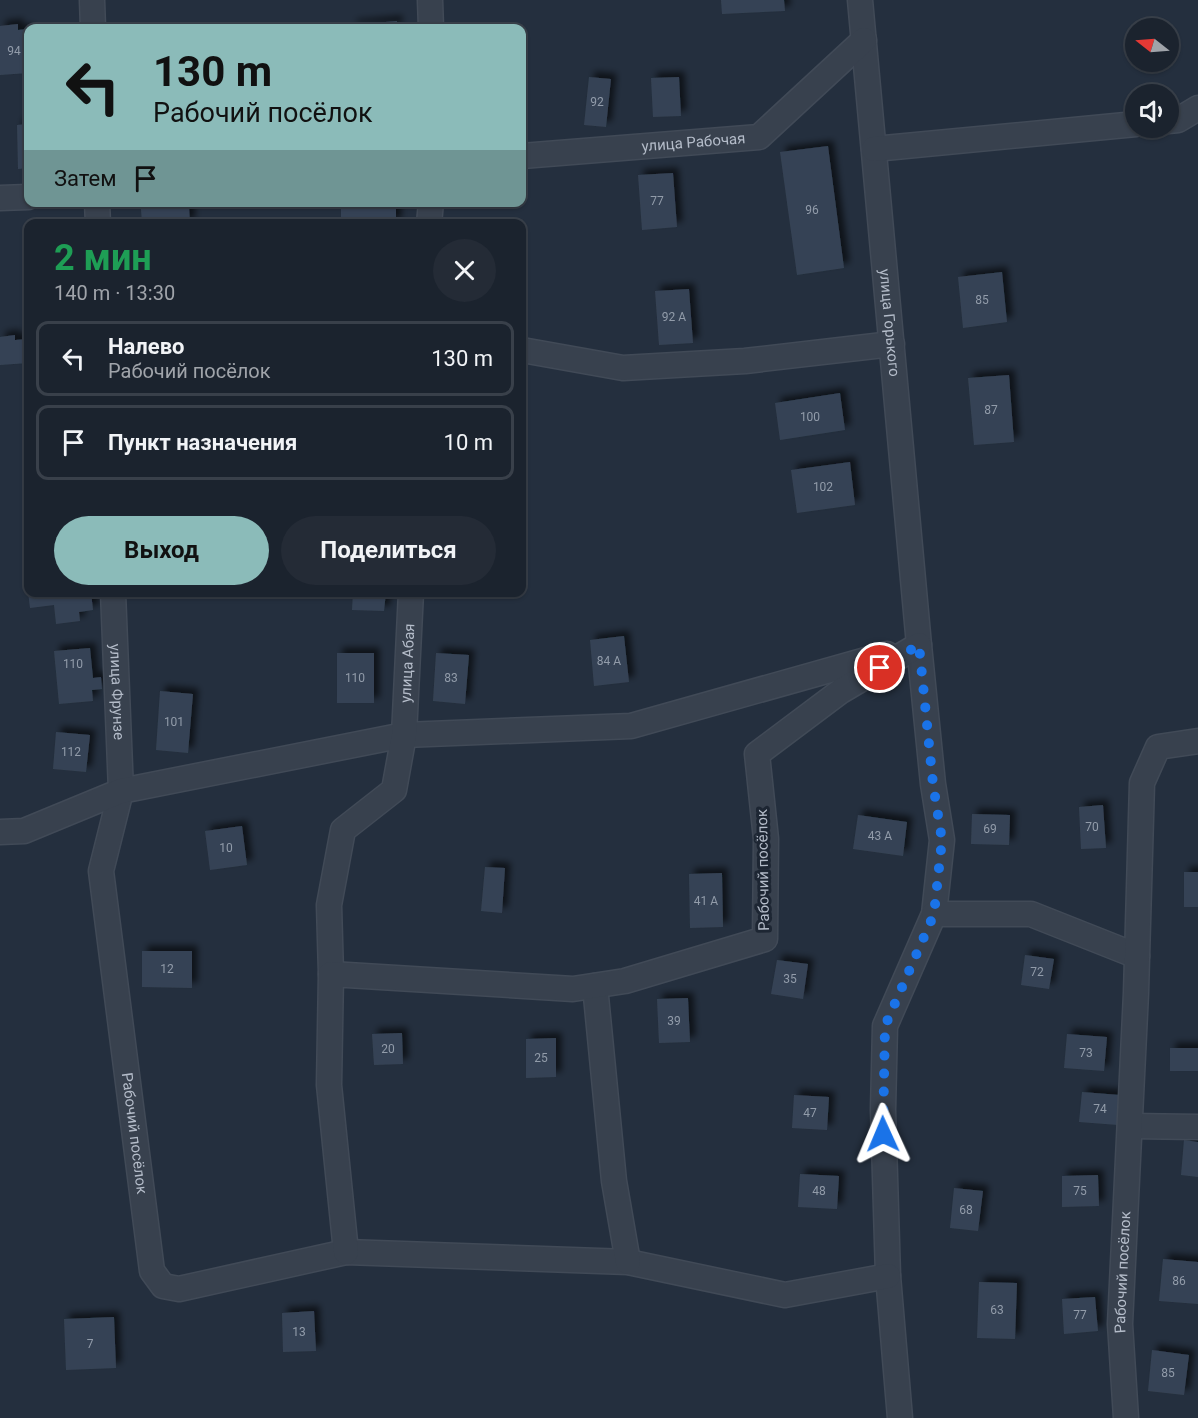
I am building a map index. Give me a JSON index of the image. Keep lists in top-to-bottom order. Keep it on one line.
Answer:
{"streets":{"street":["улица Рабочая","улица Горького","улица Абая","улица Фрунзе","Рабочий посёлок"]},"crossings":[["улица Рабочая","улица Горького"],["улица Горького","Рабочий посёлок"],["улица Фрунзе","Рабочий посёлок"]],"house_numbers":["94","92","77","96","85","92 А","87","100","102","84 A","110","110","83","101","112","70","69","43 А","10","41 А","12","72","35","39","20","73","25","74","47","48","75","68","86","63","77","13","7","85"],"north":"left","page":{"turn":["130 m","Рабочий посёлок"],"then":"Затем","heading":["2 мин","140 m · 13:30"],"list":[{"name":"Налево","note":"Рабочий посёлок","value":"130 m"},{"name":"Пункт назначения","value":"10 m"}],"buttons":["Выход","Поделиться"]}}
